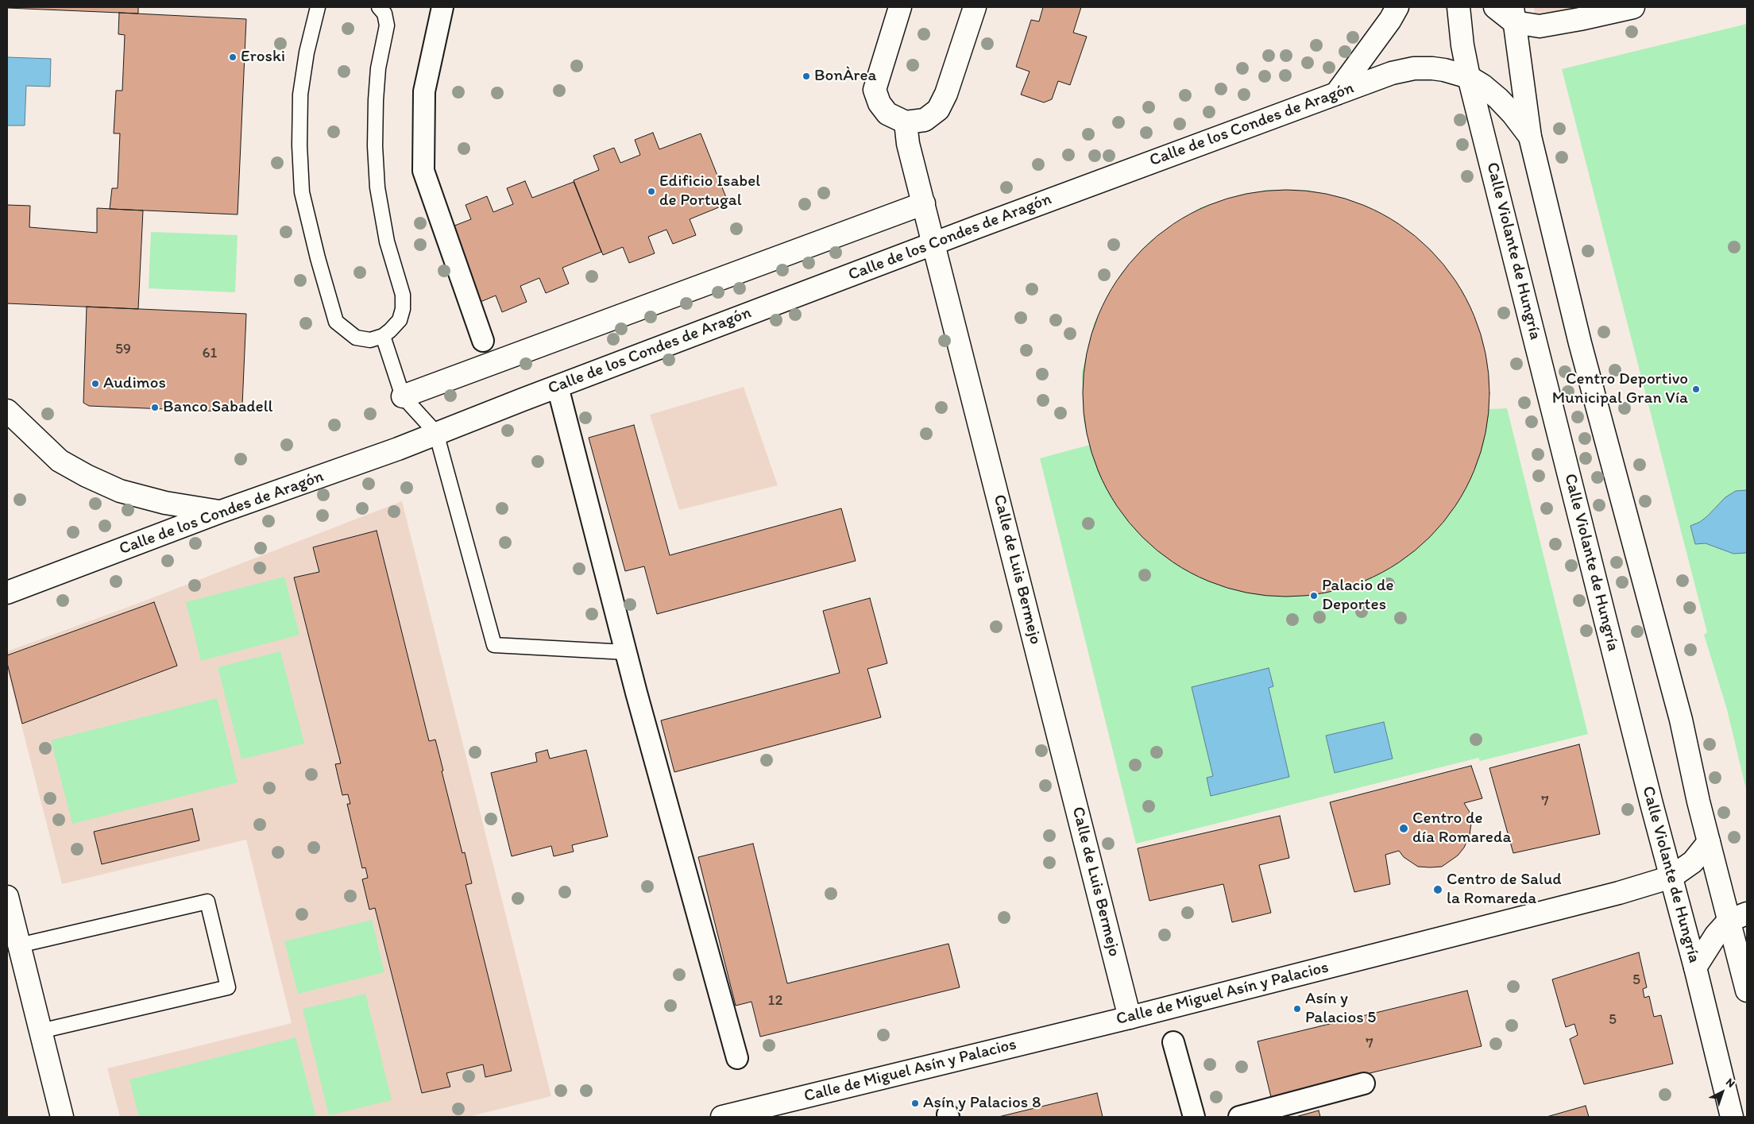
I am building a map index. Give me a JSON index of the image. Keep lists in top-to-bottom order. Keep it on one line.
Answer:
{"streets":{"street":["Calle de los Condes de Aragón","Calle Violante de Hungría","Calle de Luis Bermejo","Calle de Miguel Asín y Palacios"]},"crossings":[["Calle de los Condes de Aragón","Calle Violante de Hungría"],["Calle de los Condes de Aragón","Calle de Luis Bermejo"],["Calle Violante de Hungría","Calle de Miguel Asín y Palacios"],["Calle de Luis Bermejo","Calle de Miguel Asín y Palacios"]],"places":["Eroski","BonÀrea","Edificio Isabel de Portugal","Audimos","Centro Deportivo Municipal Gran Vía","Banco Sabadell","Palacio de Deportes","Centro de día Romareda","Centro de Salud la Romareda","Asín y Palacios 5","Asín y Palacios 8"],"house_numbers":["59","61","7","5","12","5","7"],"north":"top right"}
